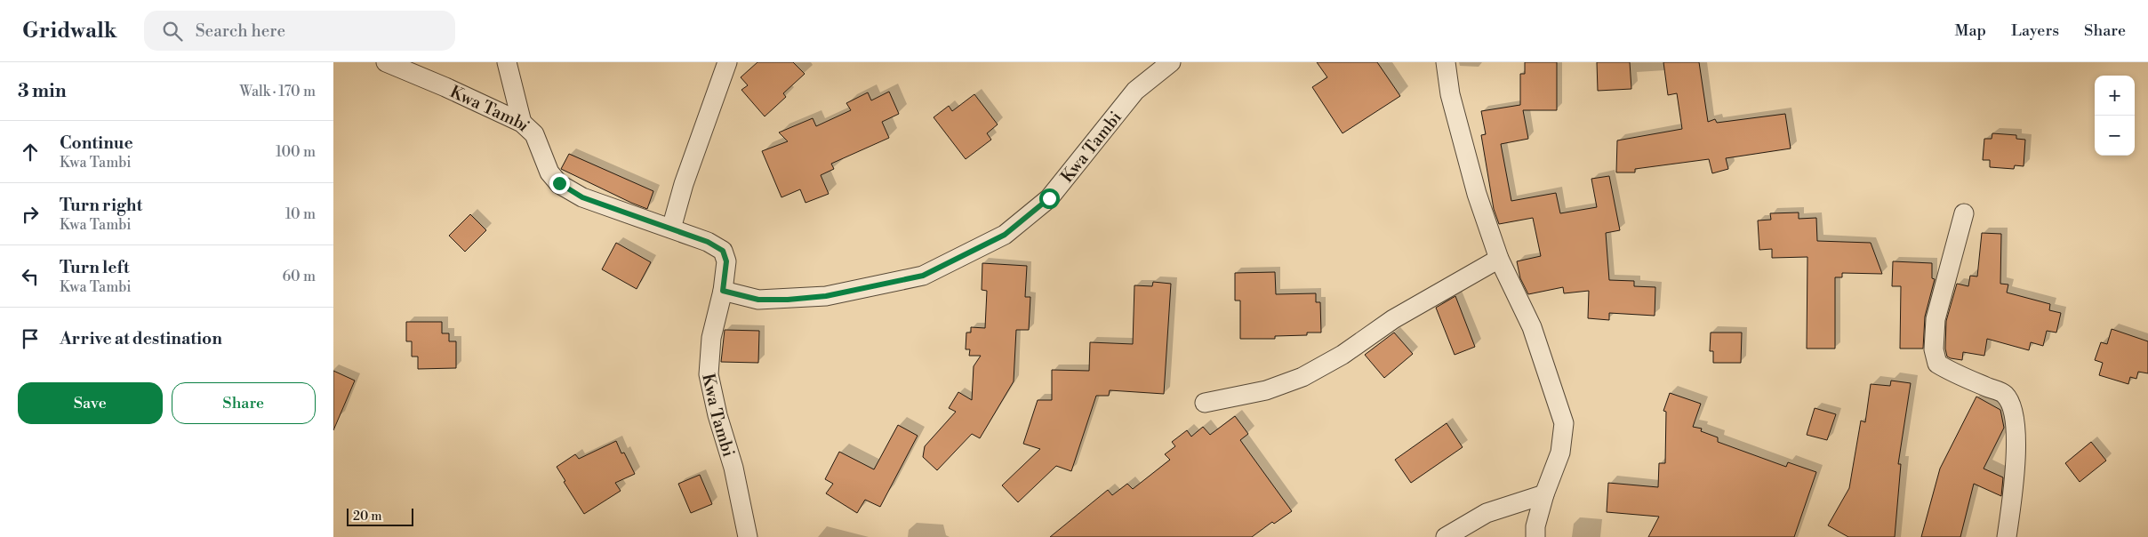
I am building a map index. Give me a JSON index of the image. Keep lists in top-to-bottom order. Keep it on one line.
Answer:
{"streets":{"street":["Kwa Tambi"]},"scale_bar":"20 m","page":{"header":"Gridwalk","search":"Search here","nav":["Map","Layers","Share"],"heading":["3 min","Walk · 170 m"],"map_buttons":["+","−"],"list":[["Continue","Kwa Tambi","100 m"],["Turn right","Kwa Tambi","10 m"],["Turn left","Kwa Tambi","60 m"],"Arrive at destination"],"buttons":["Save","Share"],"scale":"20 m"}}
